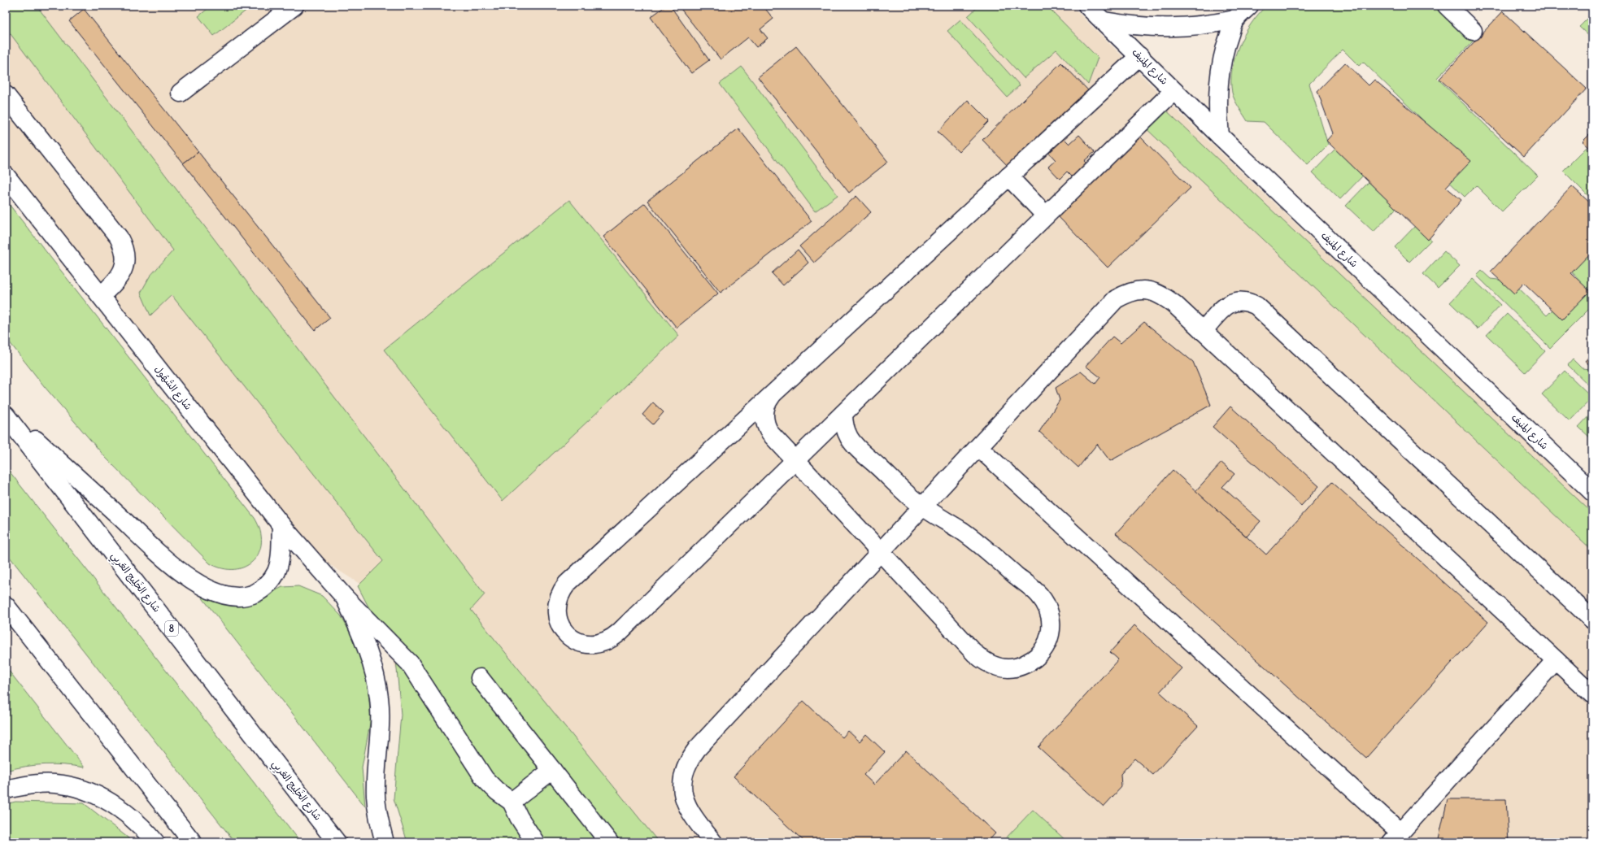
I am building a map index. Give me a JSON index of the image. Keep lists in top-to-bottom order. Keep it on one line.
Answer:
{"streets":{"main road":["شارع المنيف","شارع السُّهُول","شارع الخَلِيج العَربِي","8"]}}
